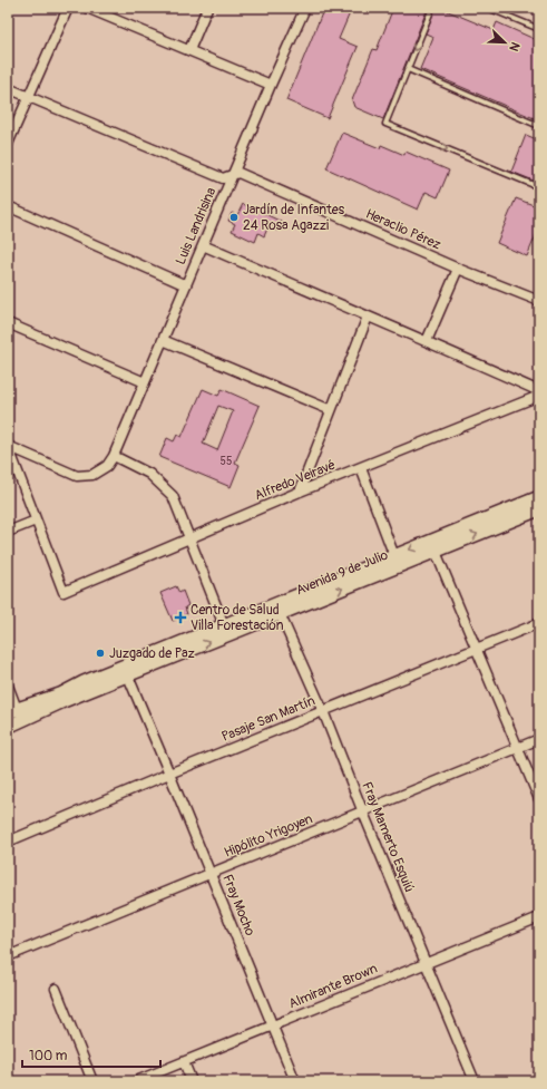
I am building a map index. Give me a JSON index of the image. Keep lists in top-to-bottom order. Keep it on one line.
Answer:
{"streets":{"main road":["Avenida 9 de Julio"],"street":["Luis Landrisina","Heraclio Pérez","Alfredo Veiravé","Pasaje San Martín","Hipólito Yrigoyen","Fray Mamerto Esquiú","Fray Mocho","Almirante Brown"]},"crossings":[["Luis Landrisina","Heraclio Pérez"],["Avenida 9 de Julio","Fray Mamerto Esquiú"],["Avenida 9 de Julio","Fray Mocho"],["Pasaje San Martín","Fray Mamerto Esquiú"],["Pasaje San Martín","Fray Mocho"],["Hipólito Yrigoyen","Fray Mamerto Esquiú"],["Hipólito Yrigoyen","Fray Mocho"],["Fray Mamerto Esquiú","Almirante Brown"],["Fray Mocho","Almirante Brown"]],"places":{"other":["Jardín de Infantes 24 Rosa Agazzi","Juzgado de Paz"],"health":["Centro de Salud Villa Forestación"]},"house_numbers":["55"],"scale_bar":"100 m","north":"bottom right"}
